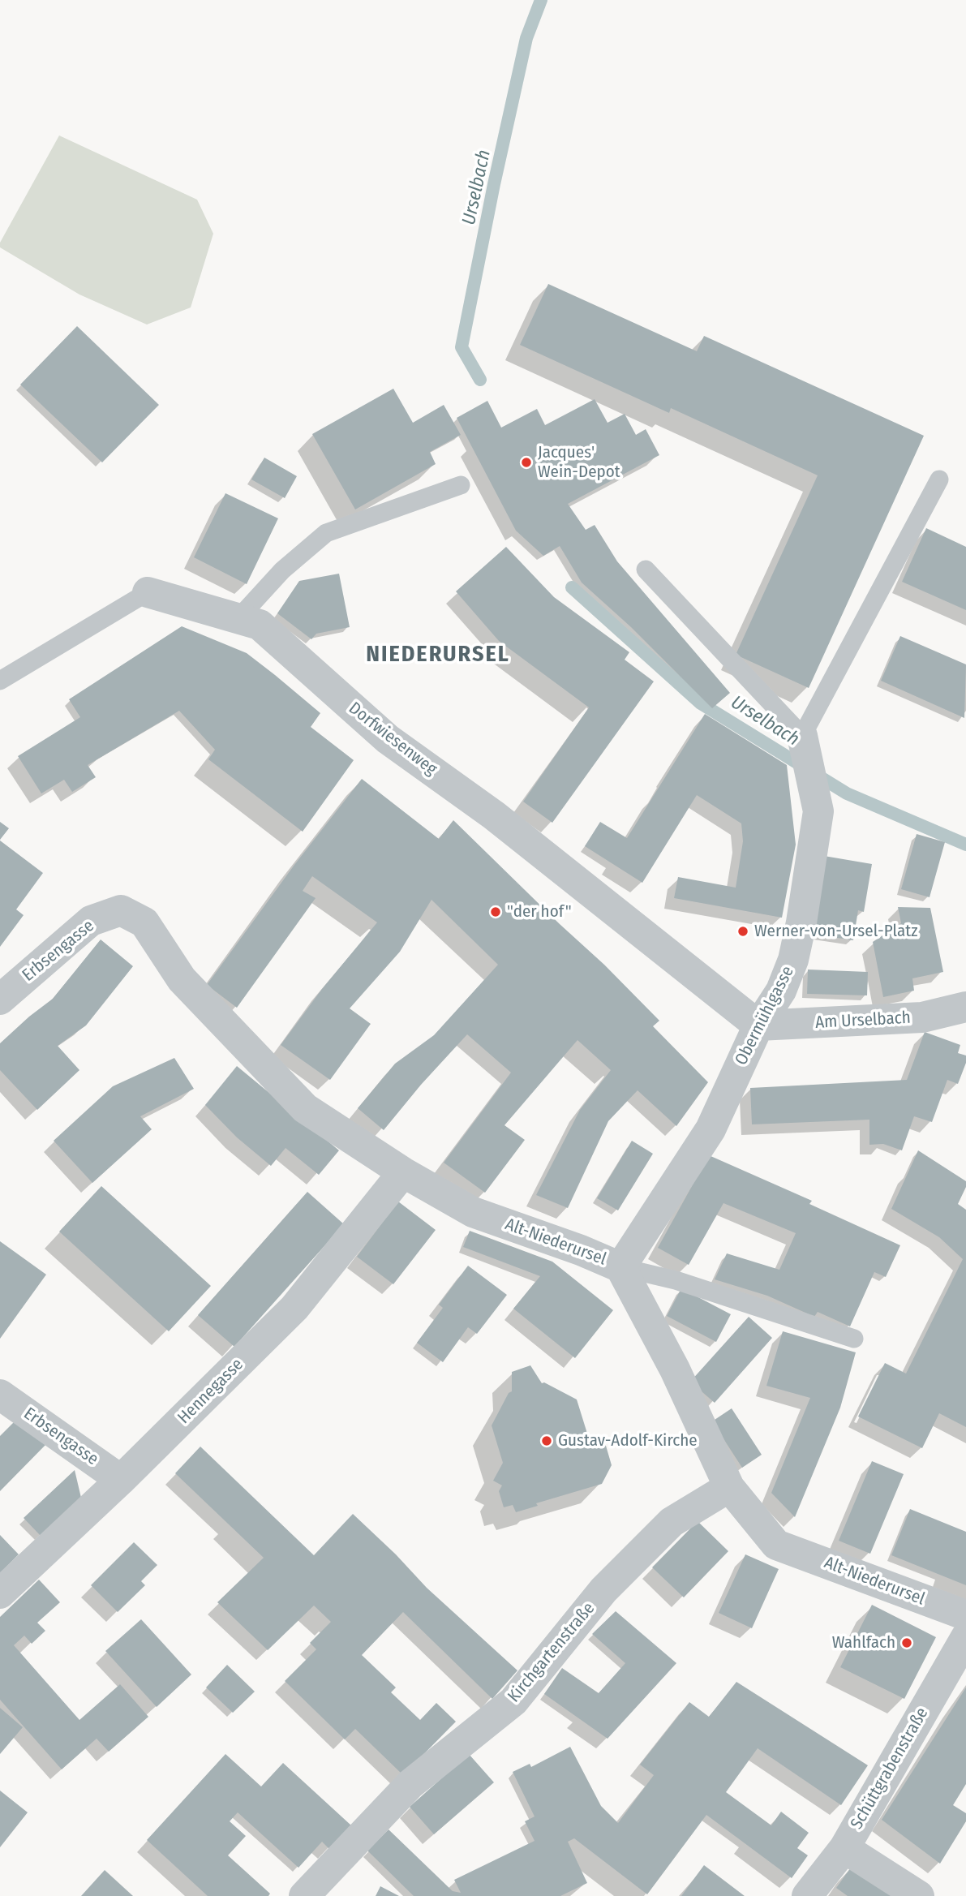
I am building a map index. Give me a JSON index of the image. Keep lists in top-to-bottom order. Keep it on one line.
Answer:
{"streets":{"street":["Dorfwiesenweg","Erbsengasse","Obermühlgasse","Am Urselbach","Alt-Niederursel","Hennegasse","Kirchgartenstraße","Schüttgrabenstraße"]},"crossings":[["Dorfwiesenweg","Obermühlgasse"],["Dorfwiesenweg","Am Urselbach"],["Erbsengasse","Alt-Niederursel"],["Erbsengasse","Hennegasse"],["Obermühlgasse","Am Urselbach"],["Obermühlgasse","Alt-Niederursel"],["Alt-Niederursel","Hennegasse"],["Alt-Niederursel","Kirchgartenstraße"]],"districts":["NIEDERURSEL"],"water":["Urselbach"],"places":["Jacques' Wein-Depot","\"der hof\"","Werner-von-Ursel-Platz","Gustav-Adolf-Kirche","Wahlfach"]}
